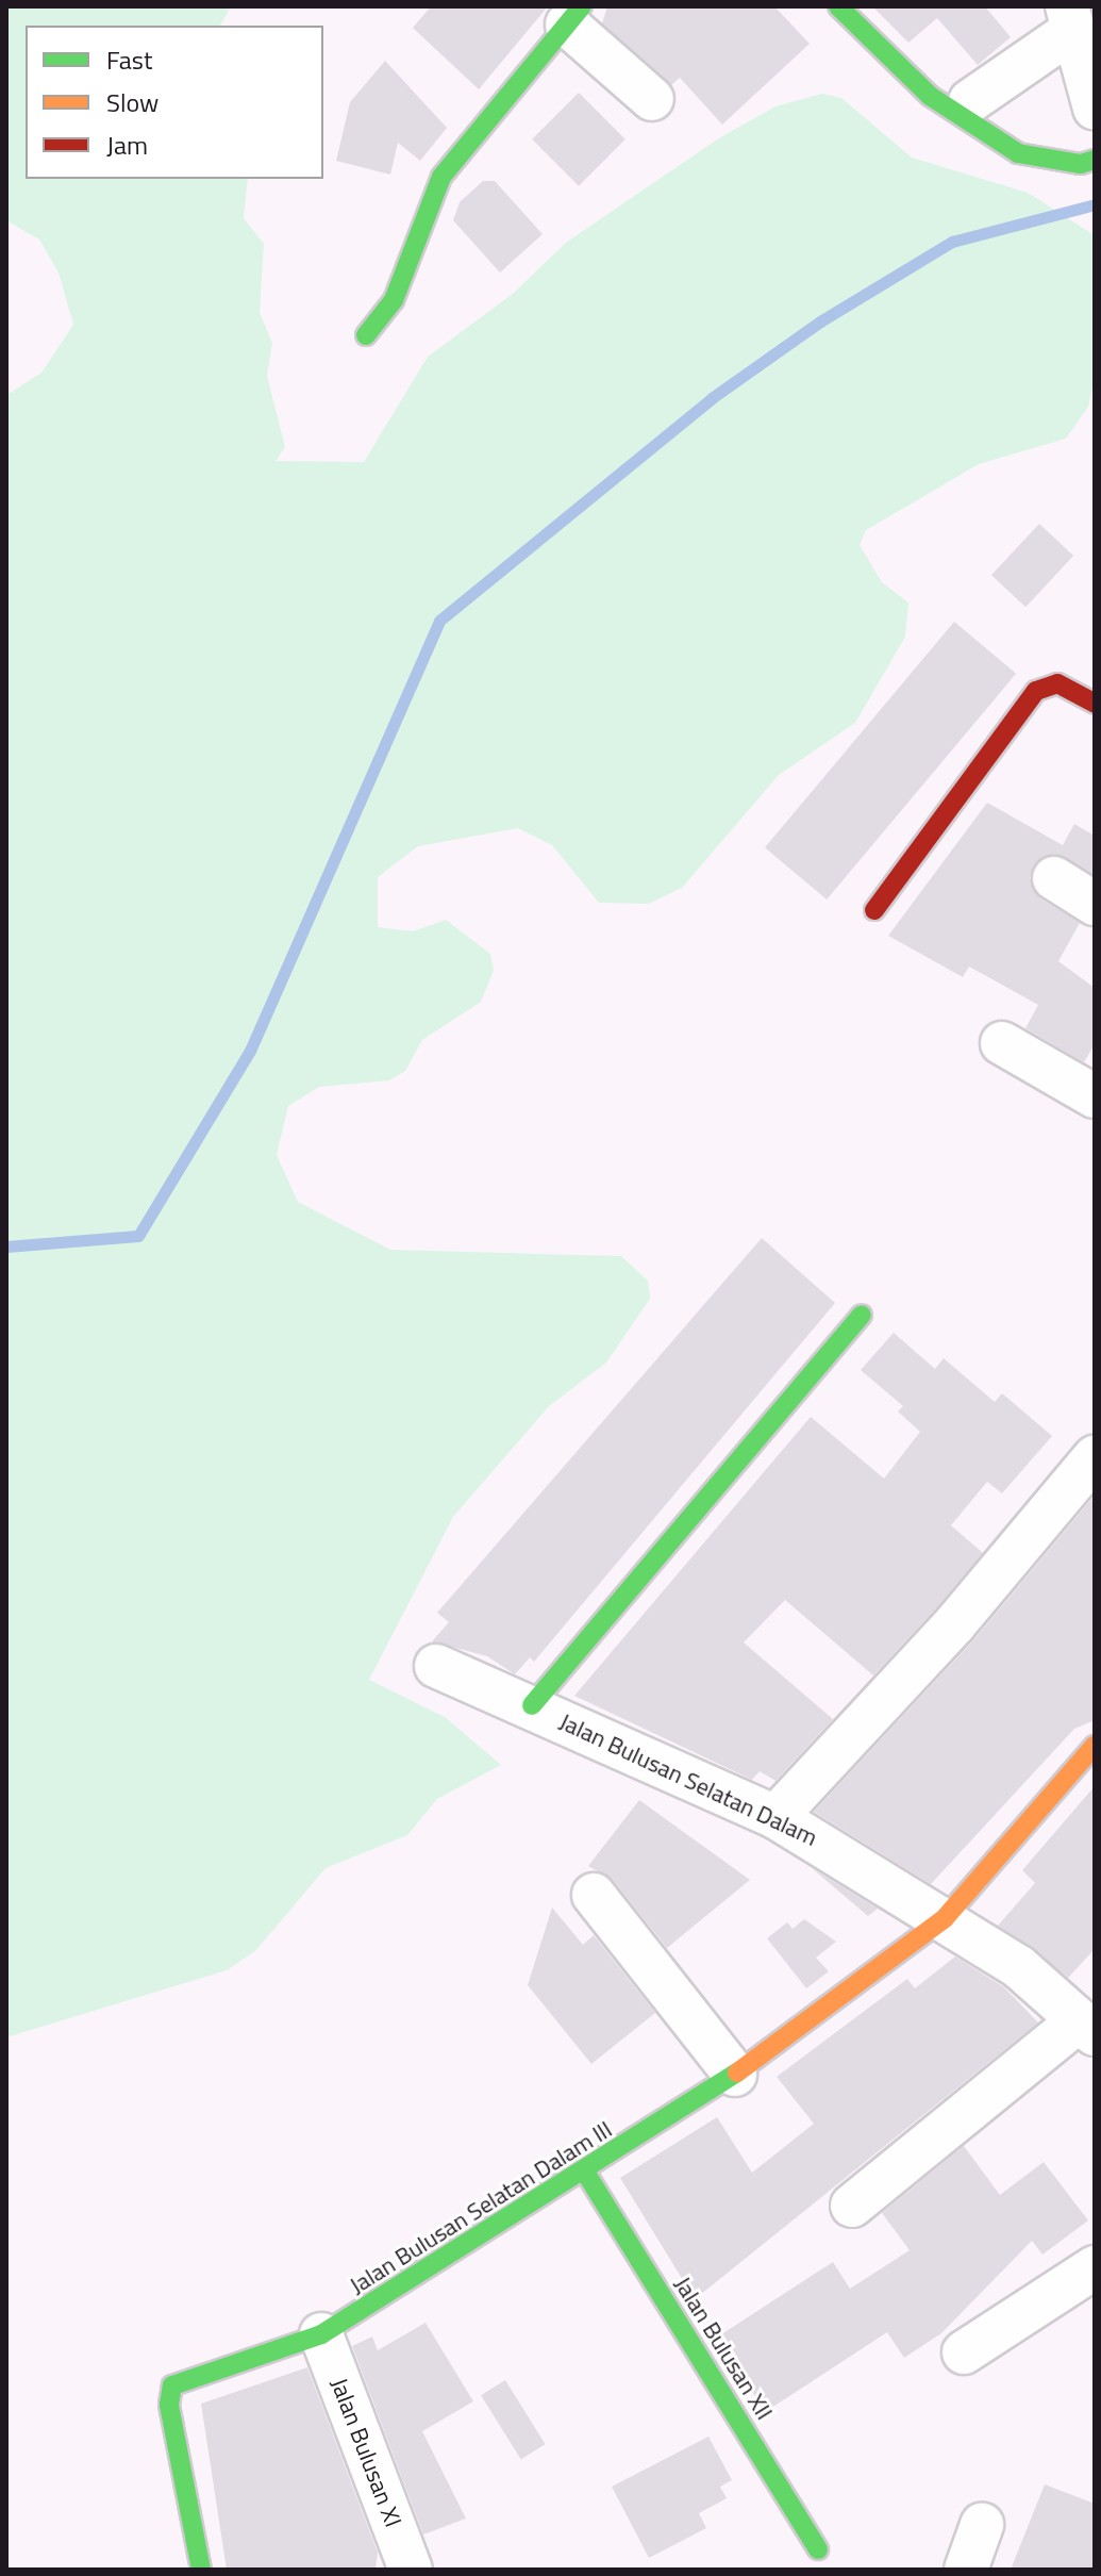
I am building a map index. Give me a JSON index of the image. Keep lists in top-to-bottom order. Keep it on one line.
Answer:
{"streets":{"street":["Jalan Bulusan Selatan Dalam","Jalan Bulusan Selatan Dalam III","Jalan Bulusan XII","Jalan Bulusan XI"]},"crossings":[["Jalan Bulusan Selatan Dalam","Jalan Bulusan Selatan Dalam III"],["Jalan Bulusan Selatan Dalam III","Jalan Bulusan XII"],["Jalan Bulusan Selatan Dalam III","Jalan Bulusan XI"]],"legend":["Fast","Slow","Jam"]}
